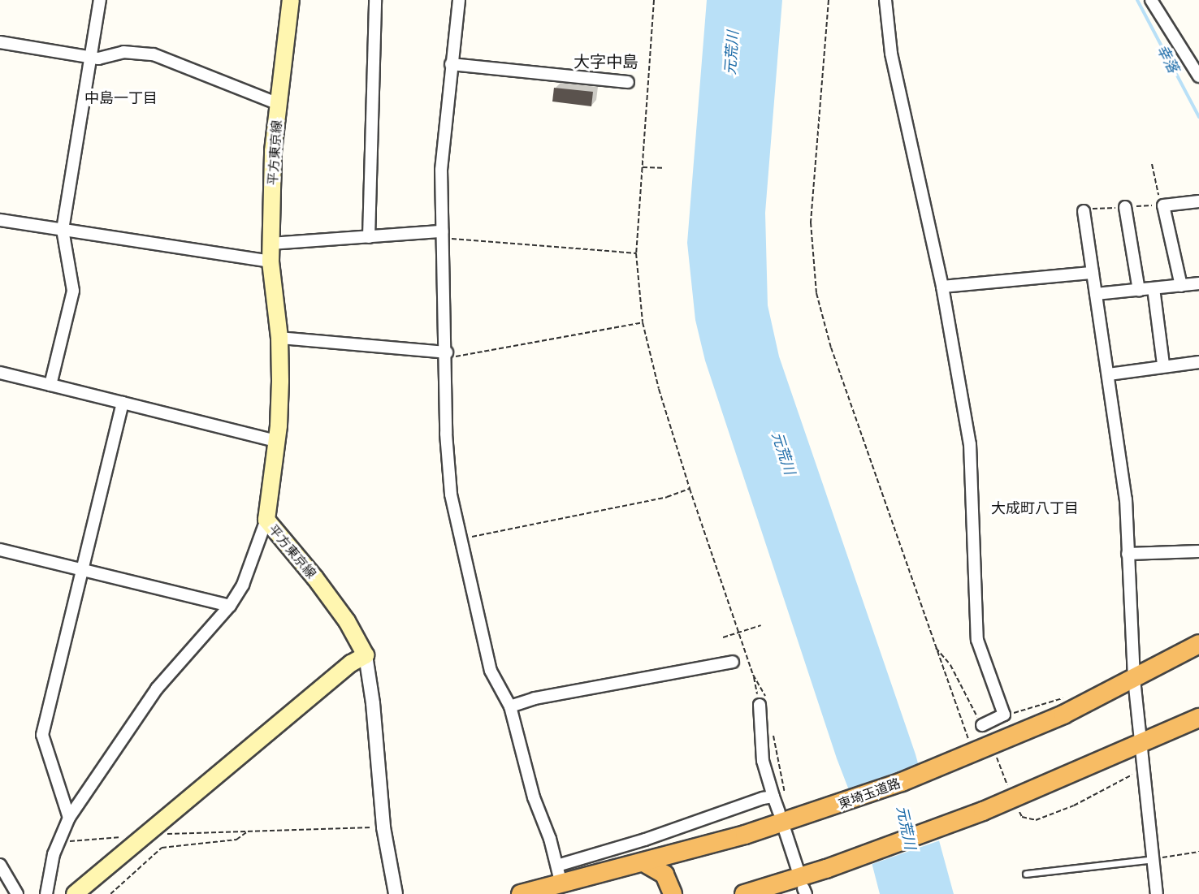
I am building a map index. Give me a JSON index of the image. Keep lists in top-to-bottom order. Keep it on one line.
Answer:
{"streets":{"highway":["東埼玉道路"],"main road":["平方東京線"]},"districts":["大字中島","中島一丁目","大成町八丁目"],"water":["元荒川","幸落"]}
